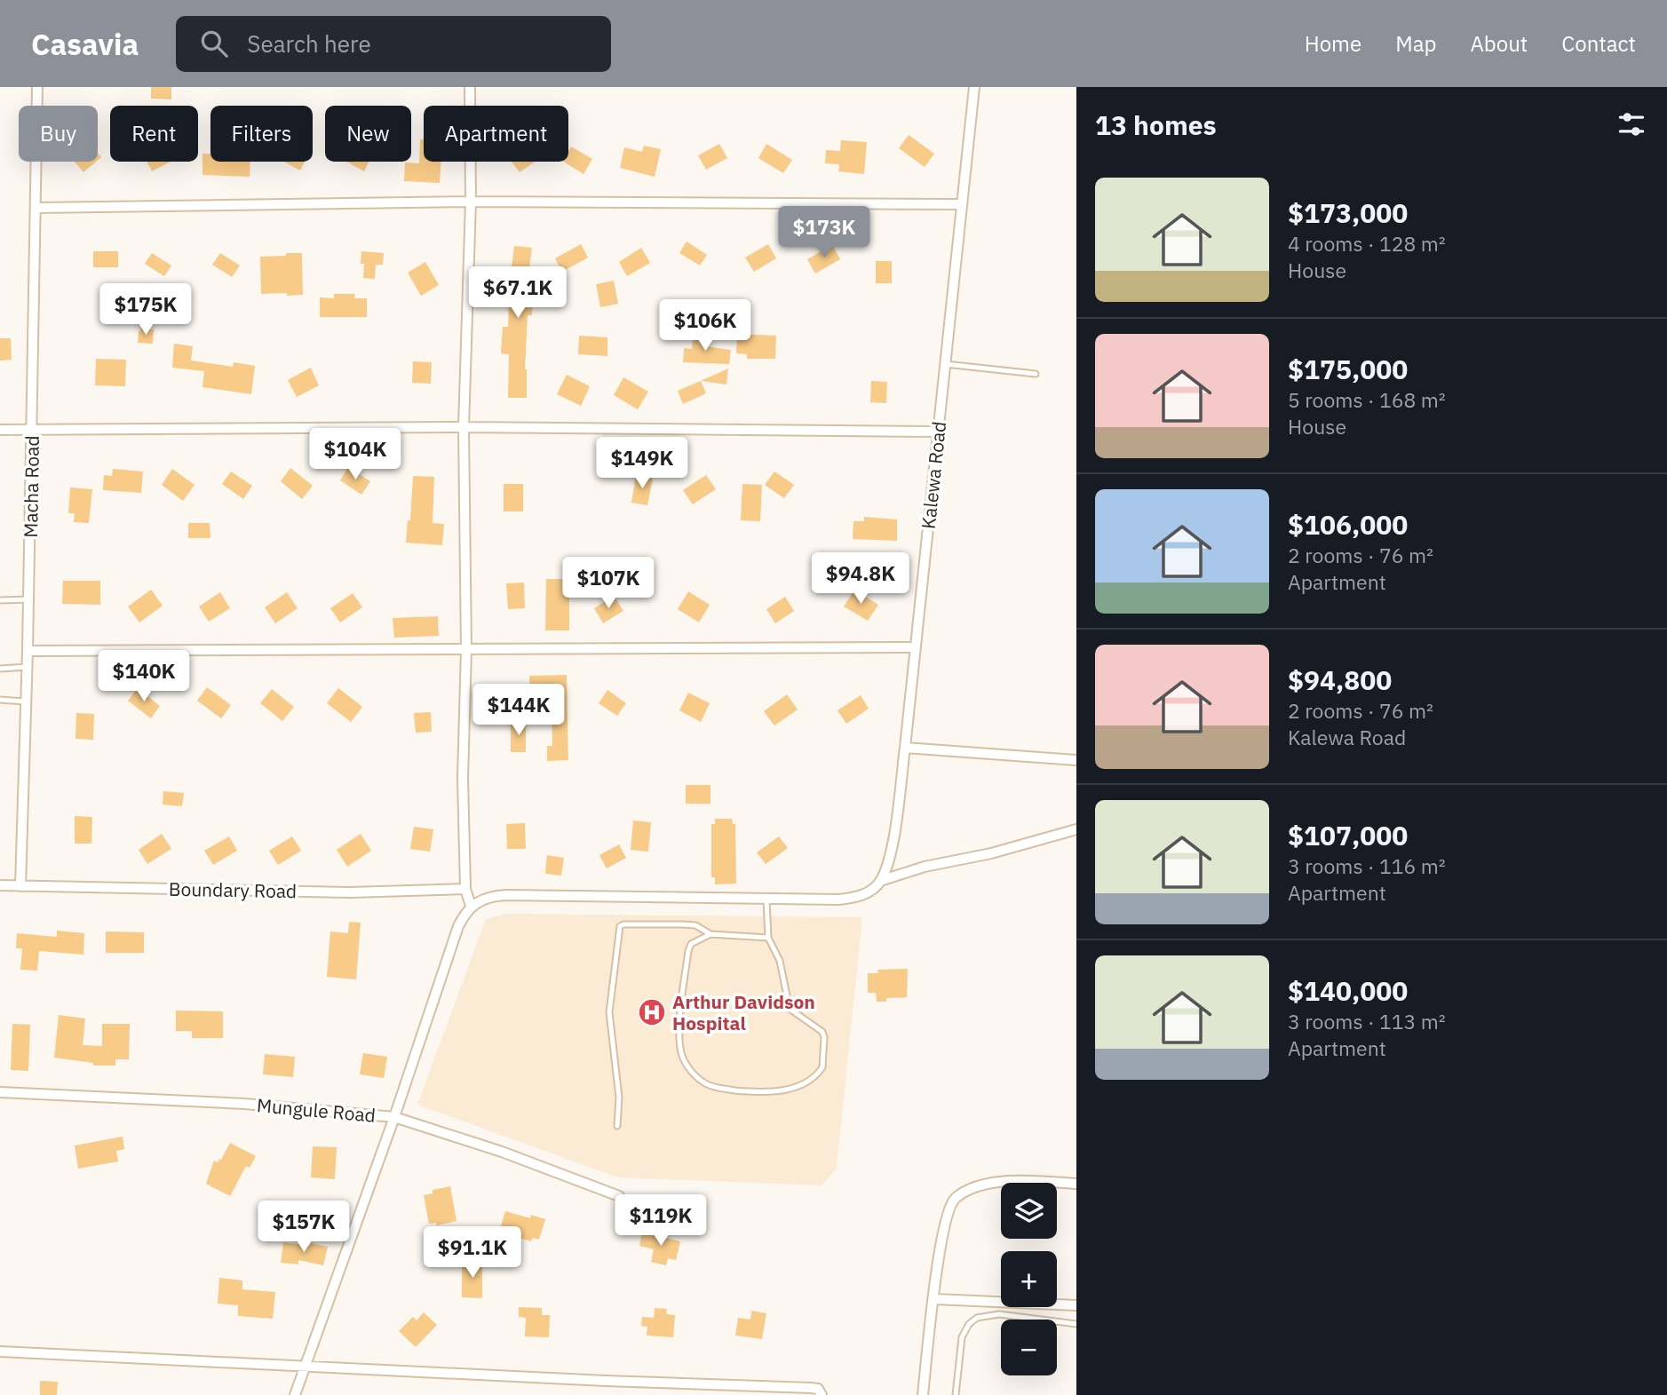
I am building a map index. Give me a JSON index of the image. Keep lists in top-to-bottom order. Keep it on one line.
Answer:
{"streets":{"street":["Kalewa Road","Macha Road","Boundary Road","Mungule Road"]},"crossings":[["Macha Road","Boundary Road"]],"places":{"hospital":["Arthur Davidson Hospital"]},"page":{"header":"Casavia","search":"Search here","nav":["Home","Map","About","Contact"],"heading":"13 homes","chip":["Buy","Rent","Filters","New","Apartment"],"list":[{"name":"$173,000","note":"4 rooms · 128 m² · House"},{"name":"$175,000","note":"5 rooms · 168 m² · House"},{"name":"$106,000","note":"2 rooms · 76 m² · Apartment"},{"name":"$94,800","note":"2 rooms · 76 m² · Kalewa Road"},{"name":"$107,000","note":"3 rooms · 116 m² · Apartment"},{"name":"$140,000","note":"3 rooms · 113 m² · Apartment"}],"price":["$173K","$67.1K","$175K","$106K","$104K","$149K","$94.8K","$107K","$140K","$144K","$119K","$157K","$91.1K"],"map_buttons":["+","−"]}}
